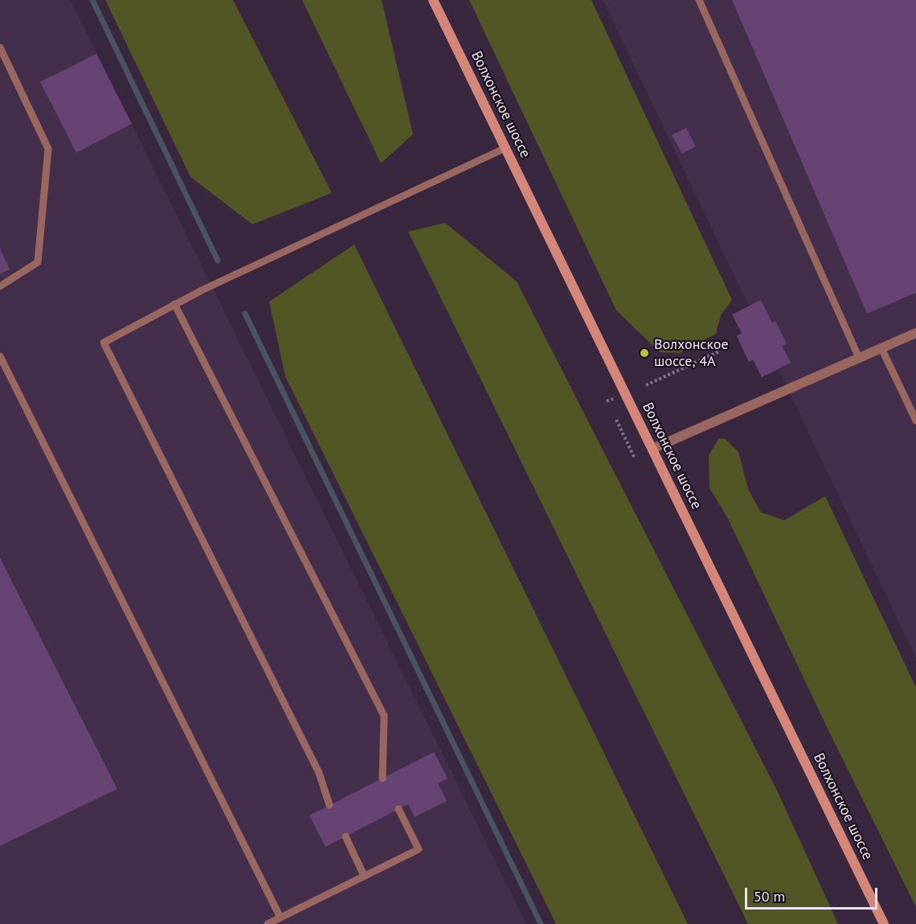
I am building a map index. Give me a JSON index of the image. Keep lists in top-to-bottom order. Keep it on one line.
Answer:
{"streets":{"main road":["Волхонское шоссе"]},"places":["Волхонское шоссе, 4А"],"scale_bar":"50 m"}
